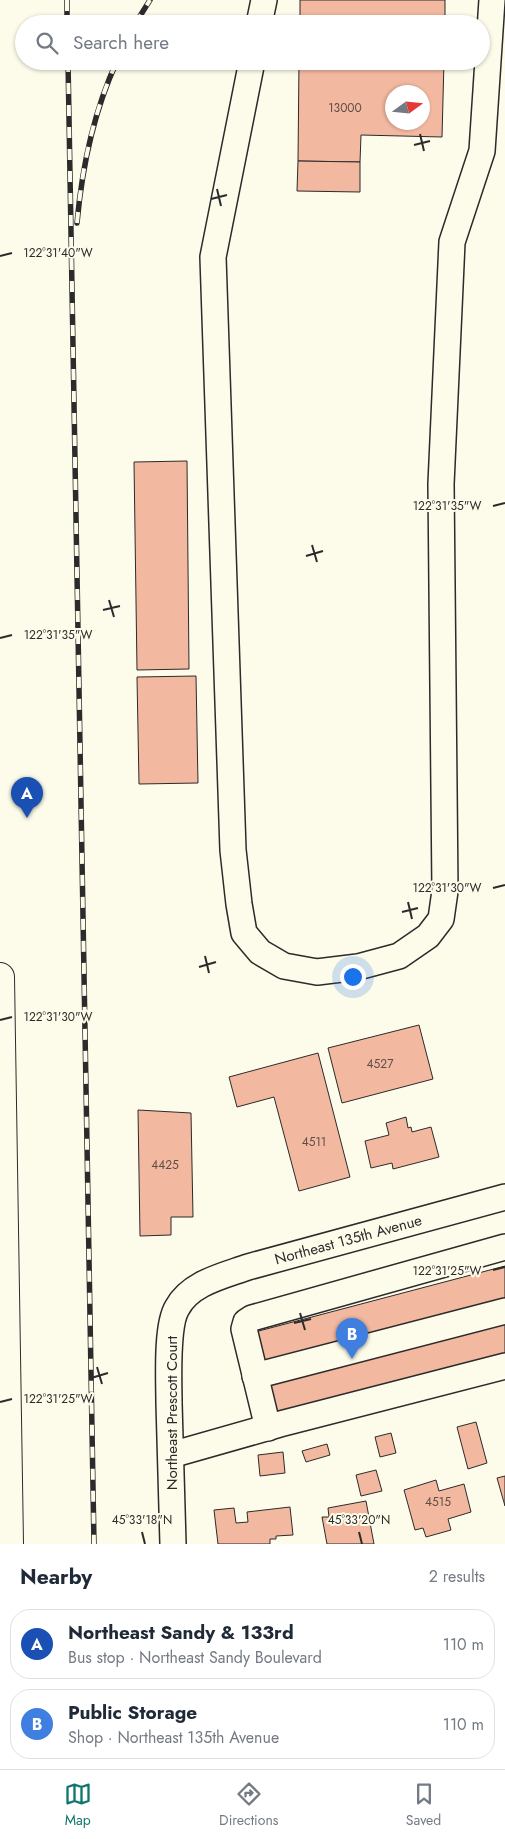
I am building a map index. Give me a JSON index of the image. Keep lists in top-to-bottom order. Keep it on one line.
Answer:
{"streets":{"street":["Northeast 135th Avenue","Northeast Prescott Court"]},"crossings":[["Northeast 135th Avenue","Northeast Prescott Court"]],"house_numbers":["13000","4527","4511","4425","4515"],"north":"right","page":{"search":"Search here","pins":["A","B"],"heading":["Nearby","2 results"],"list":[{"mark":"A","name":"Northeast Sandy & 133rd","note":"Bus stop · Northeast Sandy Boulevard","value":"110 m"},{"mark":"B","name":"Public Storage","note":"Shop · Northeast 135th Avenue","value":"110 m"}],"nav":["Map","Directions","Saved"]},"coordinates":["122°31'40\"W","122°31'35\"W","122°31'30\"W","122°31'25\"W","45°33'18\"N","45°33'20\"N"]}
